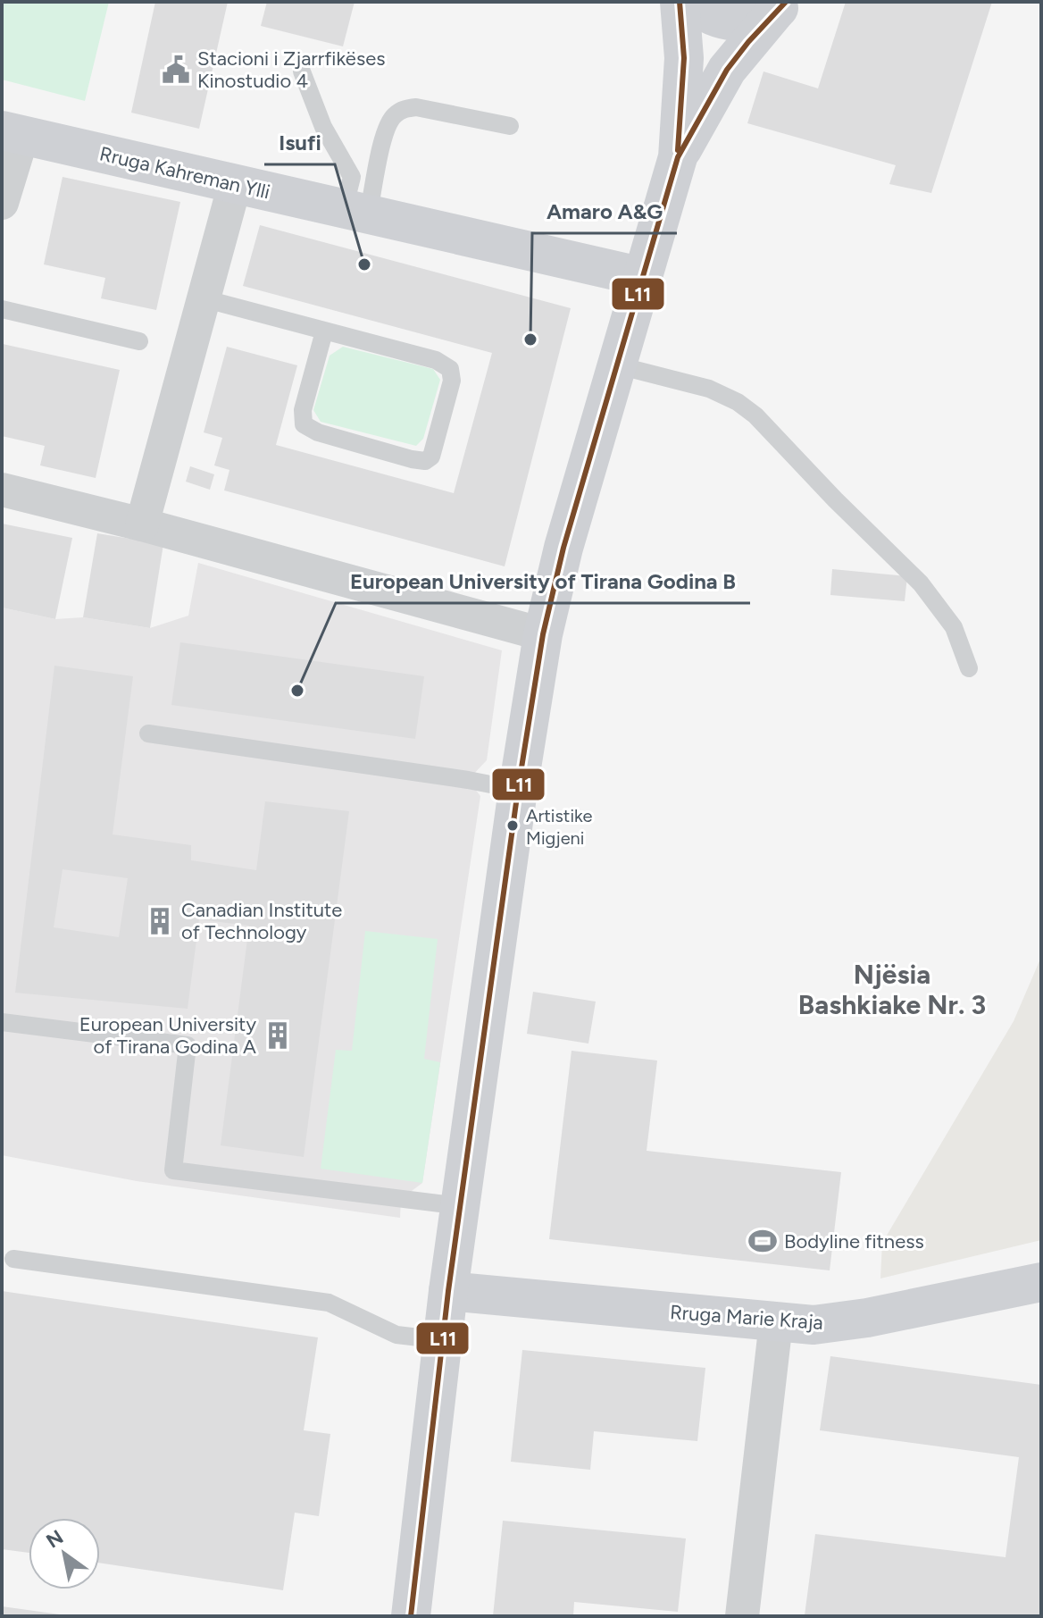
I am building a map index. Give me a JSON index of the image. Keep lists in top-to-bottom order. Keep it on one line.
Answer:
{"streets":{"main road":["Rruga Kahreman Ylli","Rruga Marie Kraja"]},"districts":["Njësia Bashkiake Nr. 3"],"places":{"public building":["Stacioni i Zjarrfikëses Kinostudio 4"],"other":["Isufi","Amaro A&G","European University of Tirana Godina B","Artistike Migjeni"],"building":["Canadian Institute of Technology","European University of Tirana Godina A"],"sports":["Bodyline fitness"]},"lines":["transit line L11"],"north":"top left"}
